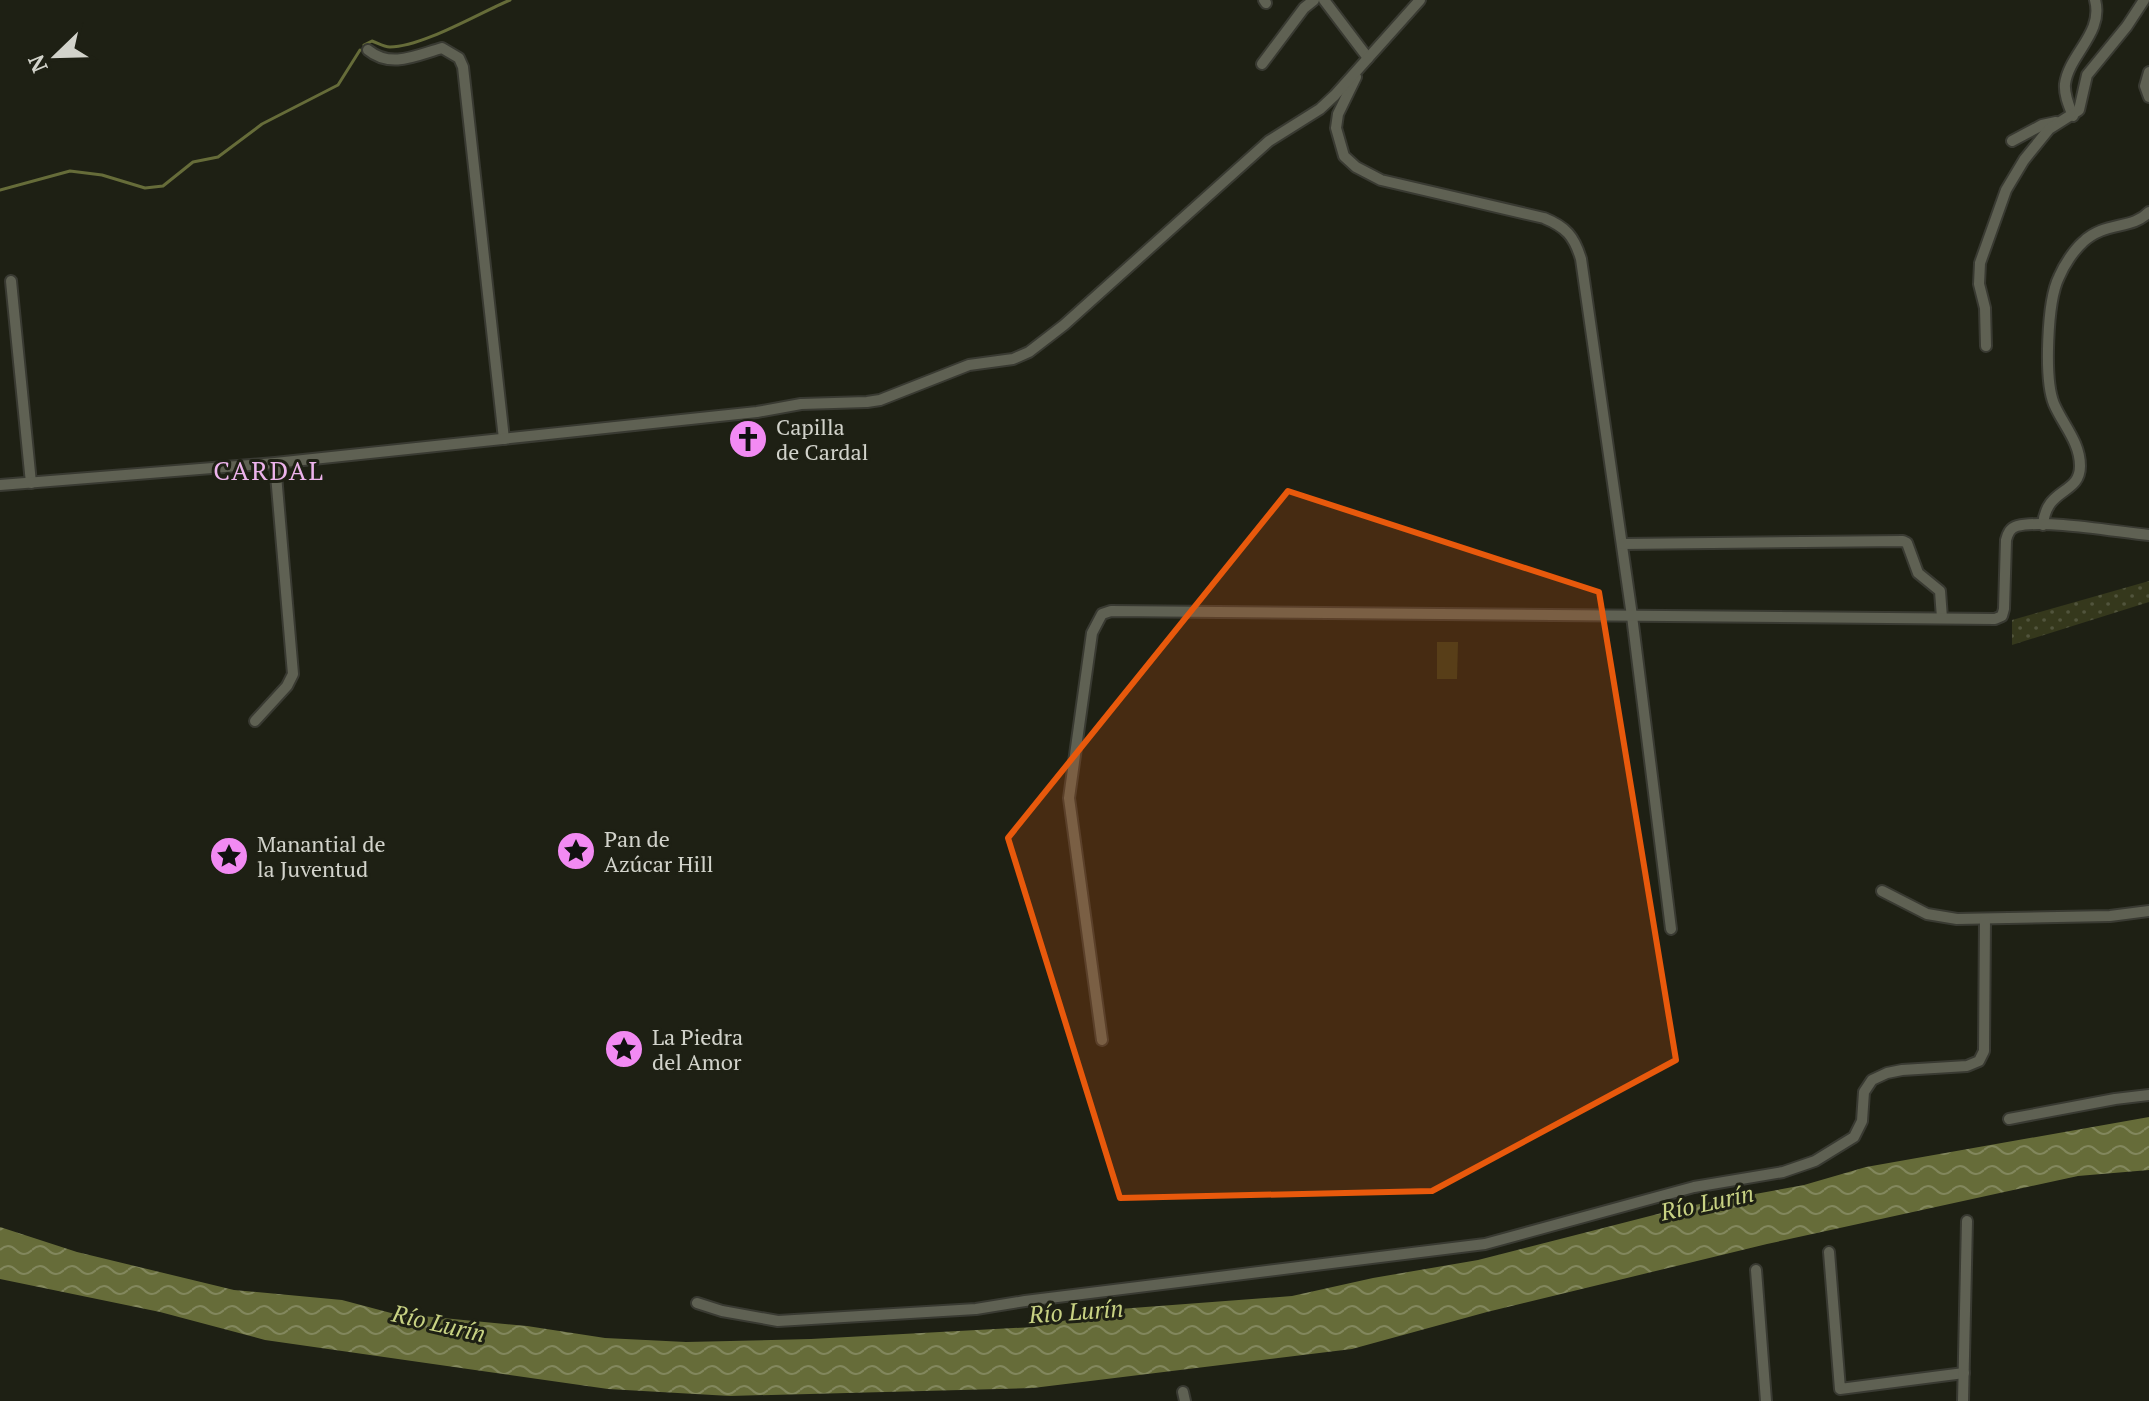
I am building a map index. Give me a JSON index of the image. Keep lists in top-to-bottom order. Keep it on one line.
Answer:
{"districts":["CARDAL"],"water":["Río Lurín"],"places":{"church":["Capilla de Cardal"],"place":["Pan de Azúcar Hill","Manantial de la Juventud","La Piedra del Amor"]},"north":"bottom left"}
